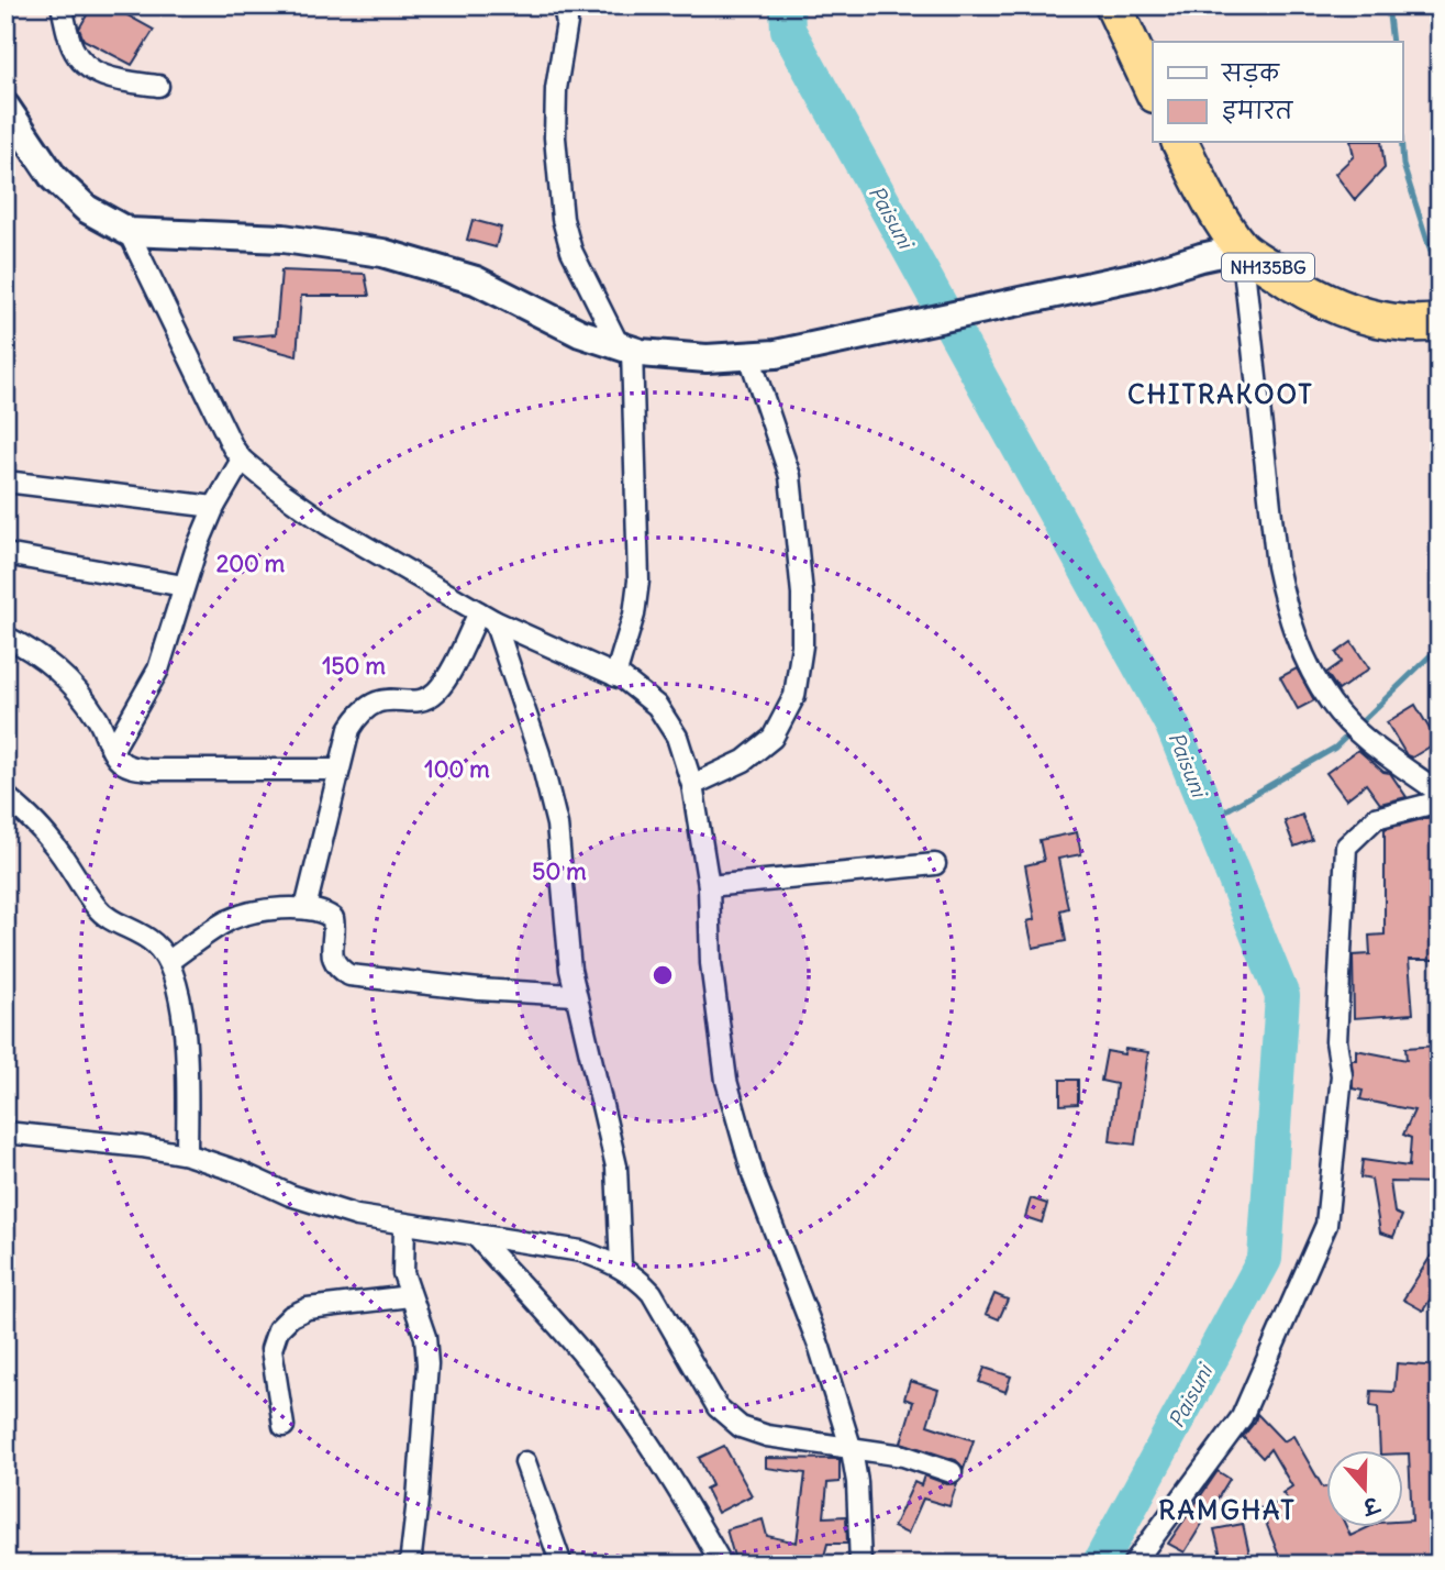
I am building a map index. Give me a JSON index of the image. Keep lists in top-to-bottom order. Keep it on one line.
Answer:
{"streets":{"highway":["NH135BG"]},"districts":["CHITRAKOOT","RAMGHAT"],"water":["Paisuni"],"legend":["सड़क","इमारत"],"north":"bottom","rings":["200 m","150 m","100 m","50 m"]}
